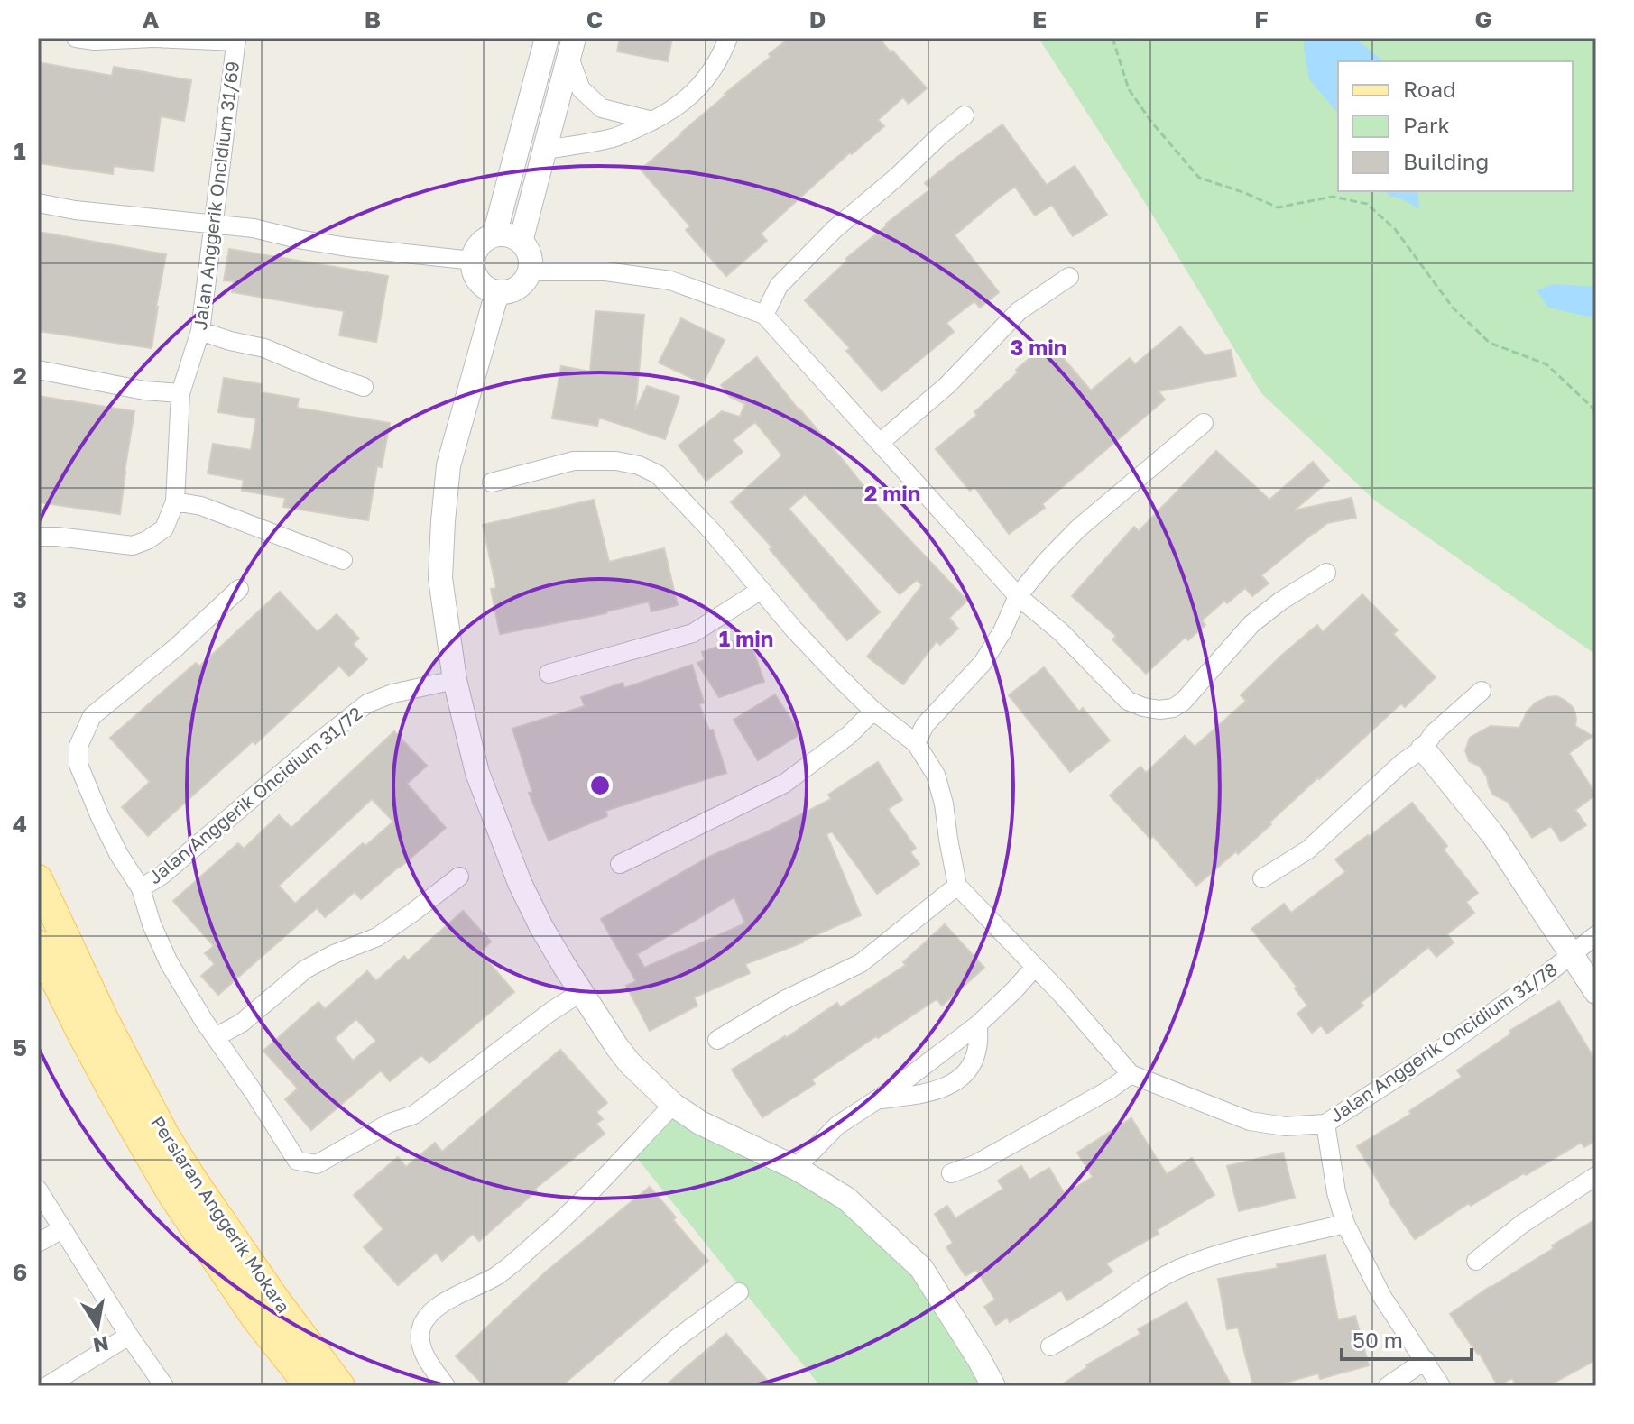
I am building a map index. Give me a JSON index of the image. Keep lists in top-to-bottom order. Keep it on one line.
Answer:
{"streets":{"main road":["Persiaran Anggerik Mokara"],"street":["Jalan Anggerik Oncidium 31/69","Jalan Anggerik Oncidium 31/72","Jalan Anggerik Oncidium 31/78"]},"legend":["Road","Park","Building"],"scale_bar":"50 m","north":"bottom","grid":{"columns":["A","B","C","D","E","F","G"],"rows":["1","2","3","4","5","6"]},"rings":["3 min","2 min","1 min"]}
